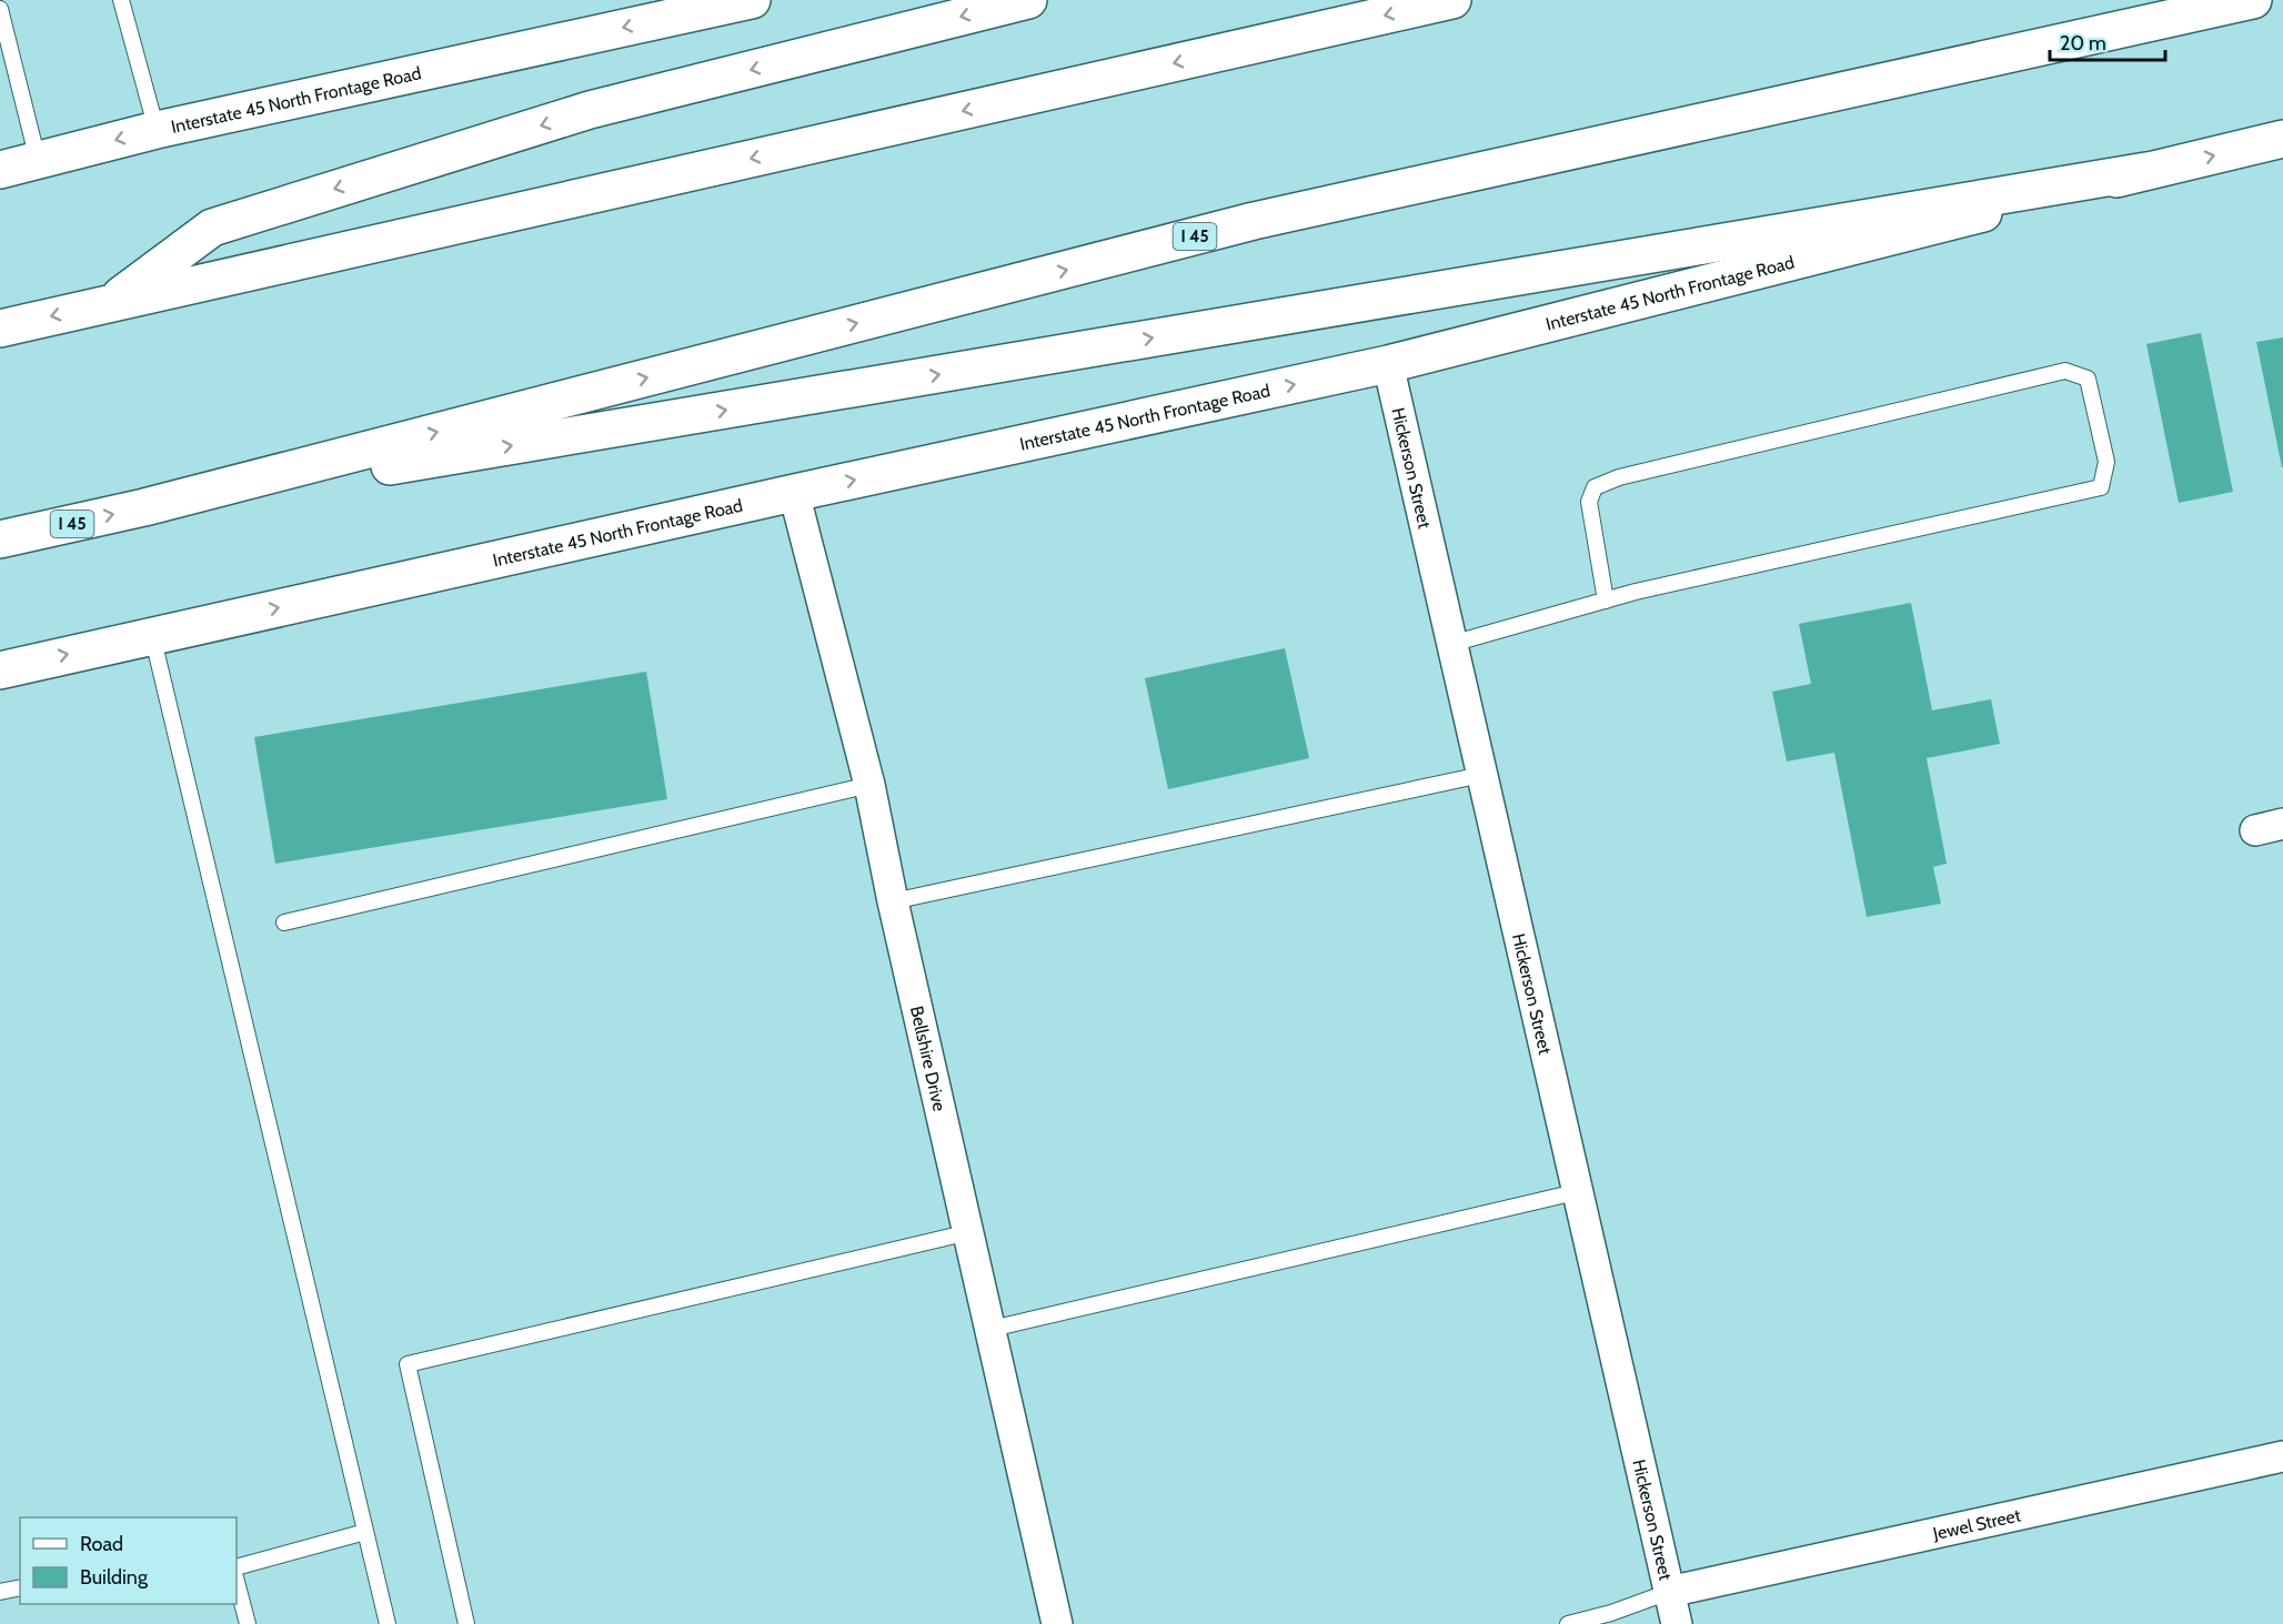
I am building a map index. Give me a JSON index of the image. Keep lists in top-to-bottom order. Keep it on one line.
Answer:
{"streets":{"main road":["Interstate 45 North Frontage Road","I 45"],"street":["Hickerson Street","Bellshire Drive","Jewel Street"]},"crossings":[["Interstate 45 North Frontage Road","Hickerson Street"],["Interstate 45 North Frontage Road","Bellshire Drive"],["Hickerson Street","Jewel Street"]],"legend":["Road","Building"],"scale_bar":"20 m"}
